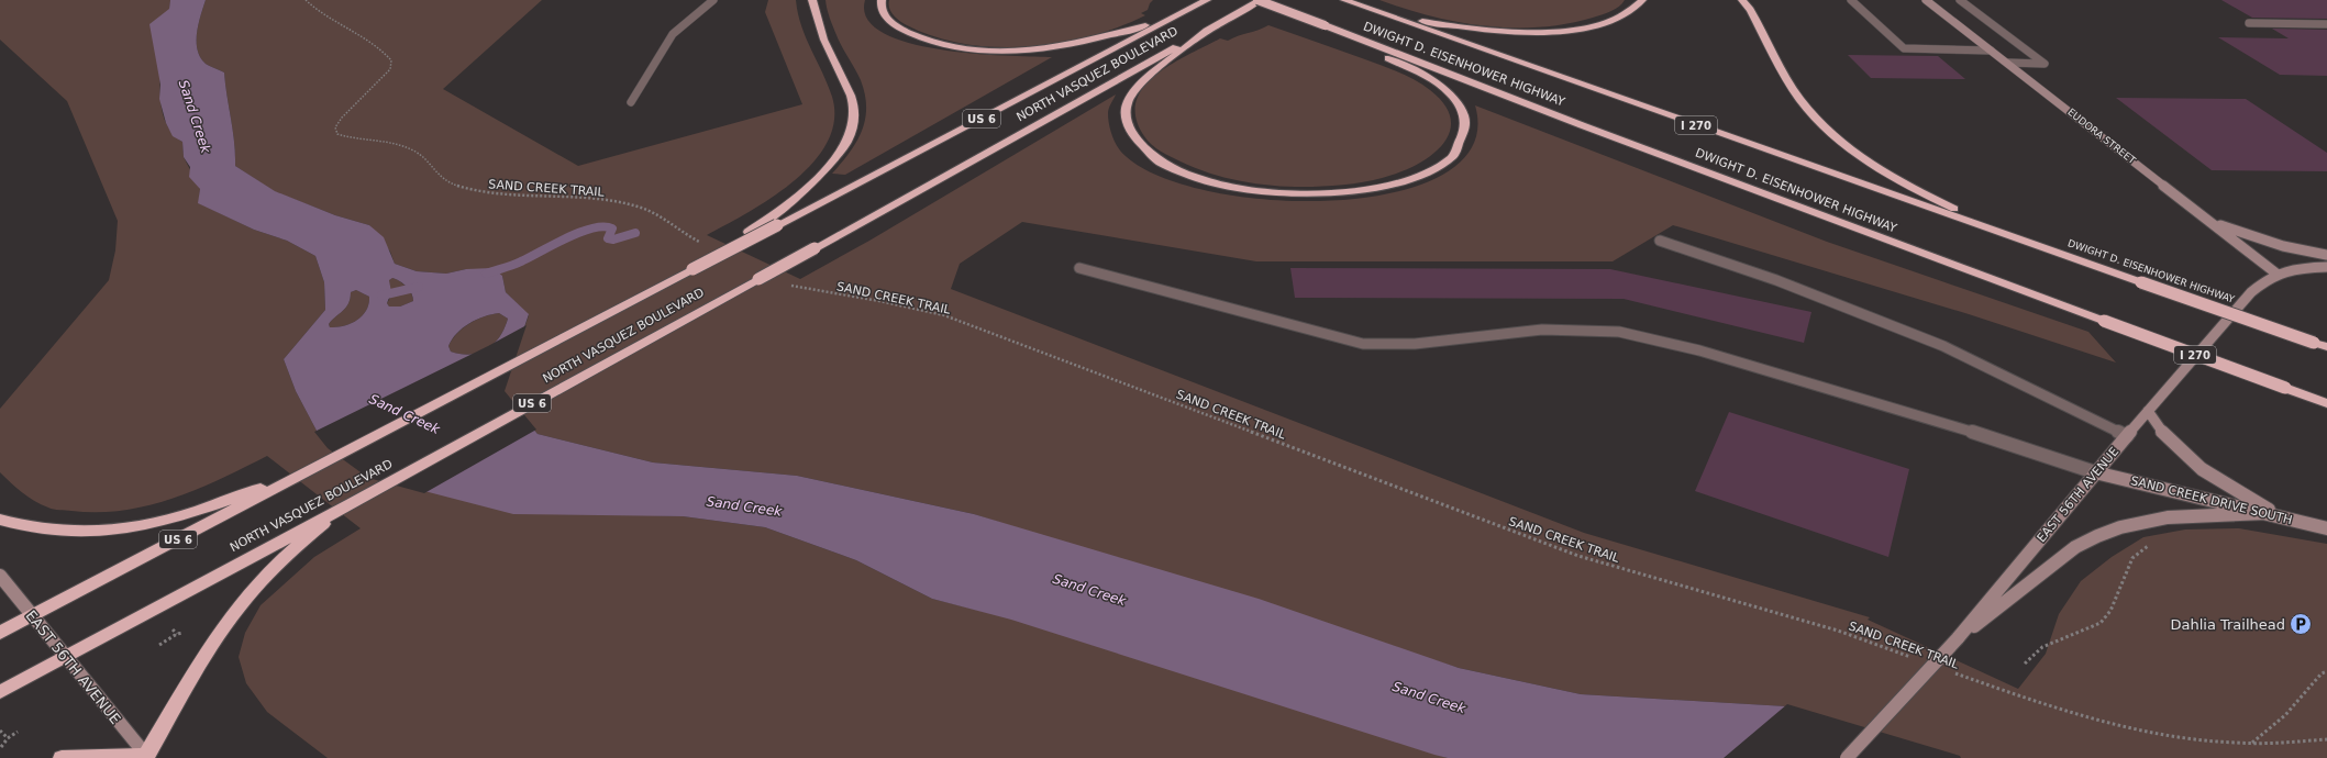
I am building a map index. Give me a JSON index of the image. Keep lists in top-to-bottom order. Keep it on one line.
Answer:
{"streets":{"highway":["DWIGHT D. EISENHOWER HIGHWAY","NORTH VASQUEZ BOULEVARD","US 6","I 270"],"main road":["EUDORA STREET","EAST 56TH AVENUE","SAND CREEK DRIVE SOUTH"],"path":["SAND CREEK TRAIL"]},"crossings":[["DWIGHT D. EISENHOWER HIGHWAY","NORTH VASQUEZ BOULEVARD"],["NORTH VASQUEZ BOULEVARD","EAST 56TH AVENUE"],["EUDORA STREET","EAST 56TH AVENUE"],["EAST 56TH AVENUE","SAND CREEK DRIVE SOUTH"]],"water":["Sand Creek"],"places":{"parking":["Dahlia Trailhead"]}}
